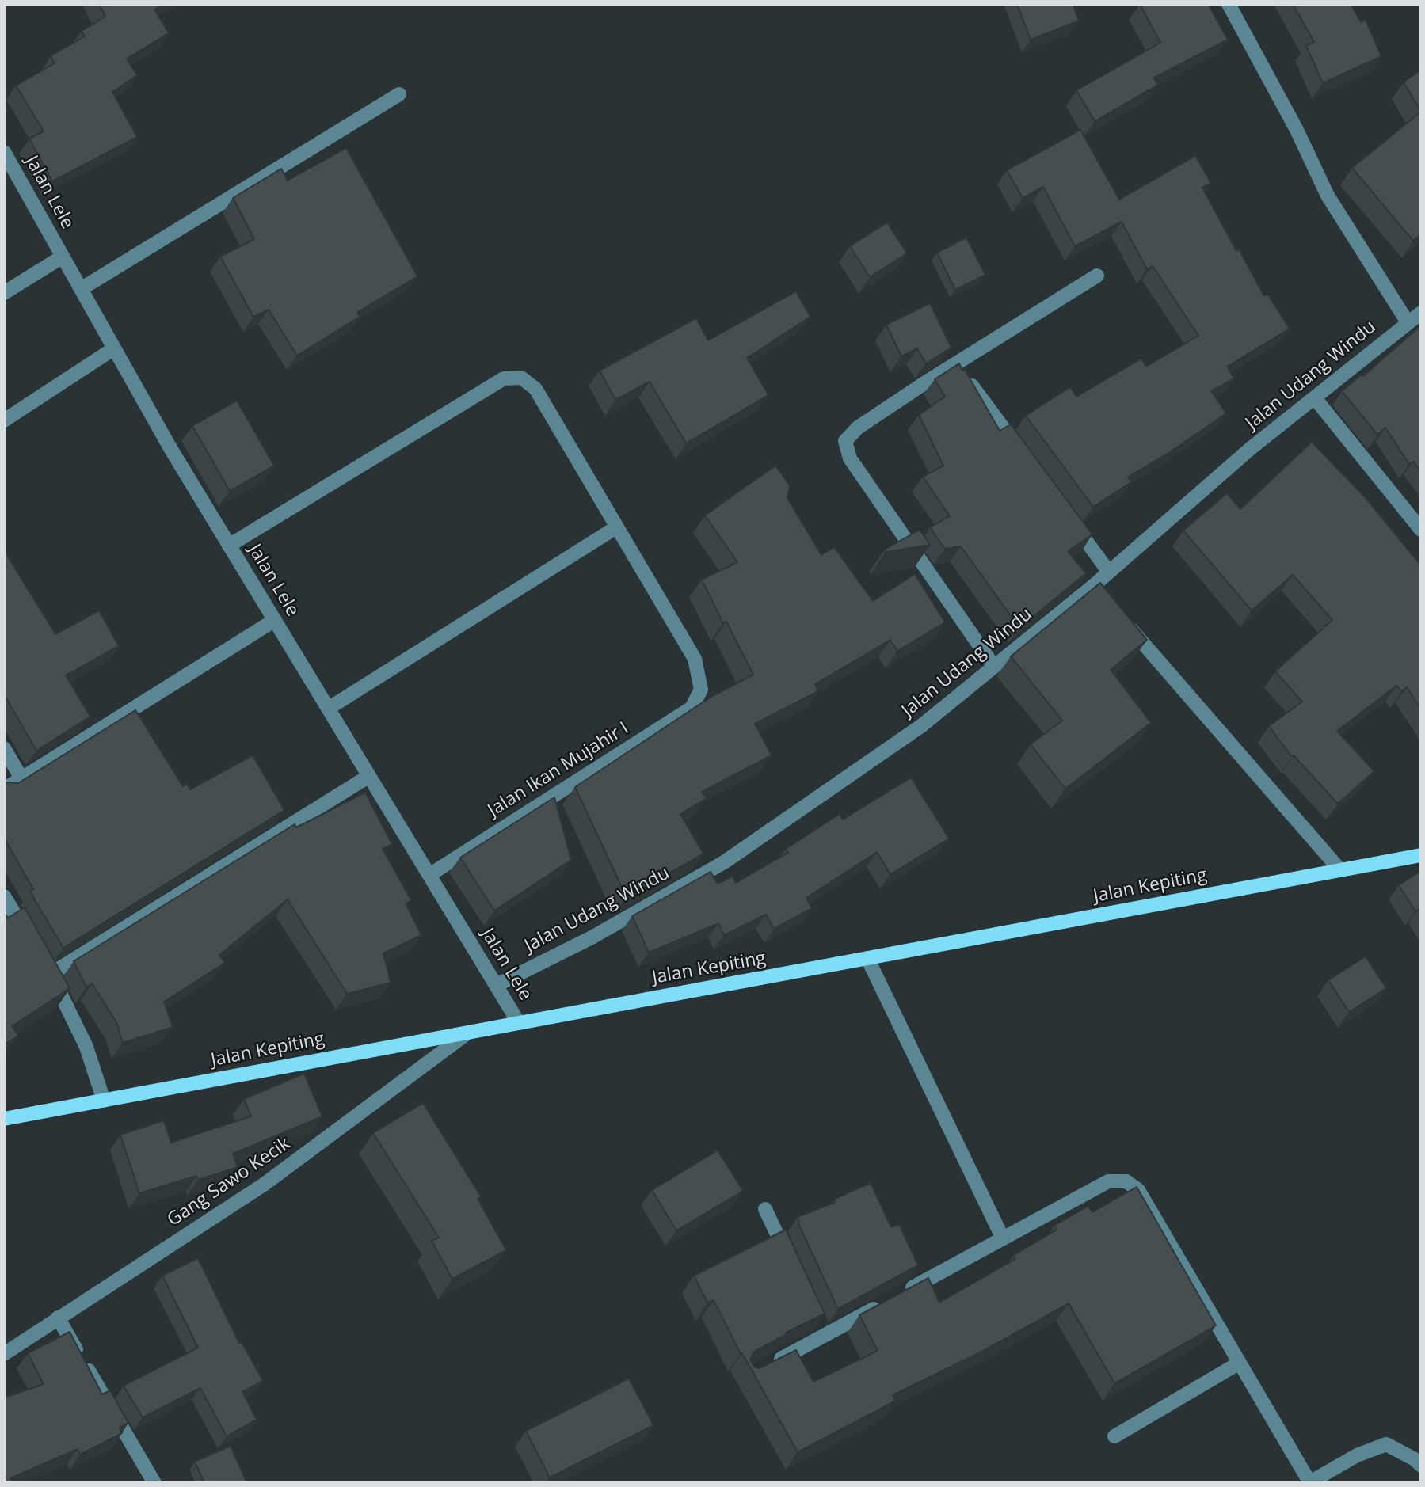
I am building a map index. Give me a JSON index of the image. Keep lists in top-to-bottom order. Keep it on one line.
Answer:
{"streets":{"main road":["Jalan Kepiting"],"street":["Jalan Lele","Jalan Udang Windu","Jalan Ikan Mujahir I","Gang Sawo Kecik"]},"crossings":[["Jalan Lele","Jalan Udang Windu"],["Jalan Lele","Jalan Ikan Mujahir I"],["Jalan Lele","Jalan Kepiting"],["Jalan Kepiting","Gang Sawo Kecik"]]}
